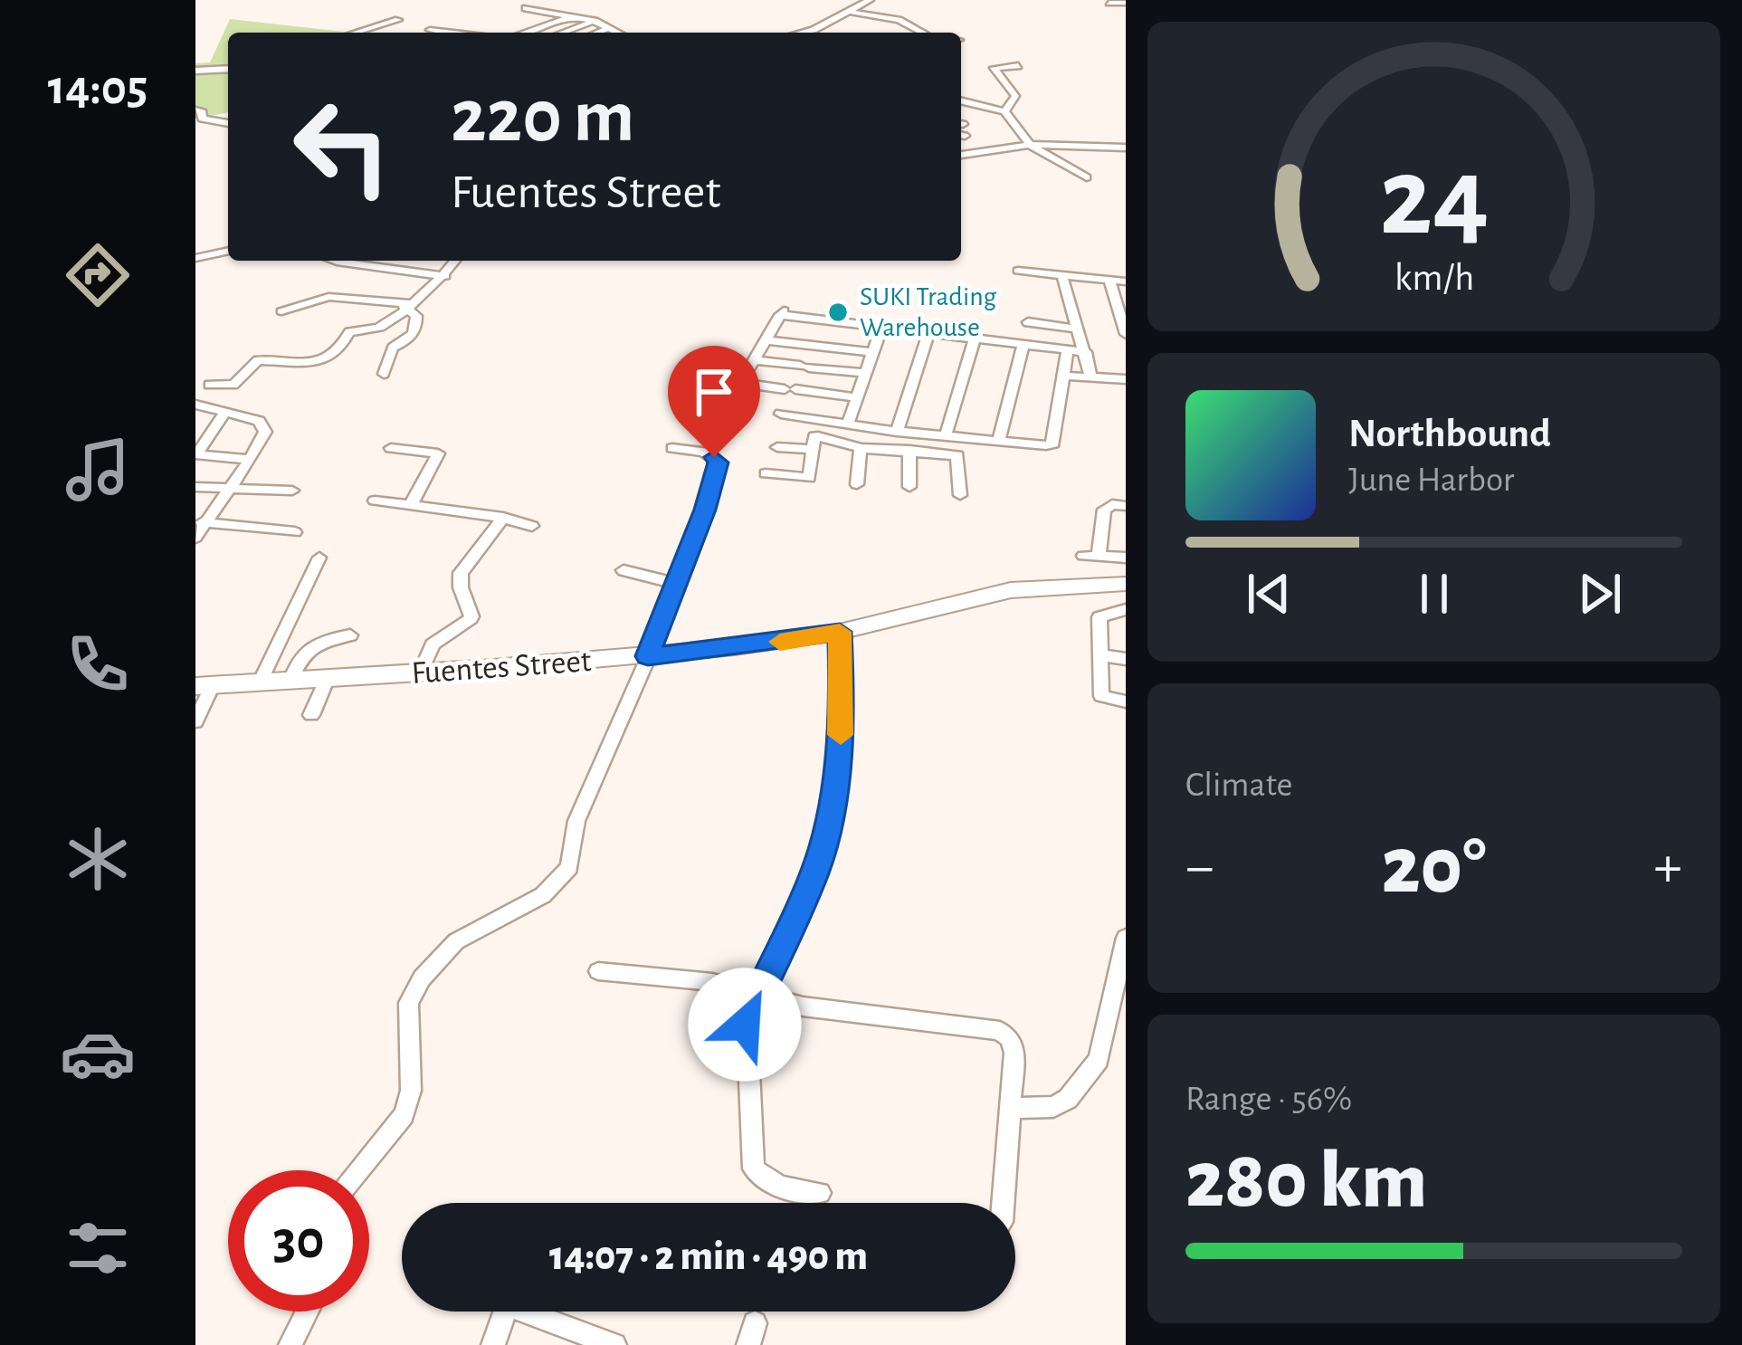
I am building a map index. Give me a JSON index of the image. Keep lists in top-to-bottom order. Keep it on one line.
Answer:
{"streets":{"street":["Fuentes Street"]},"places":["SUKI Trading Warehouse"],"page":{"tabs":"14:05","turn":["220 m","Fuentes Street"],"song":["Northbound","June Harbor"],"tile":["Climate",["Range · 56%","280 km"]],"heat":["−","20°","+"],"limit":"30","trip":"14:07 · 2 min · 490 m","gauge":["24","km/h"]}}
